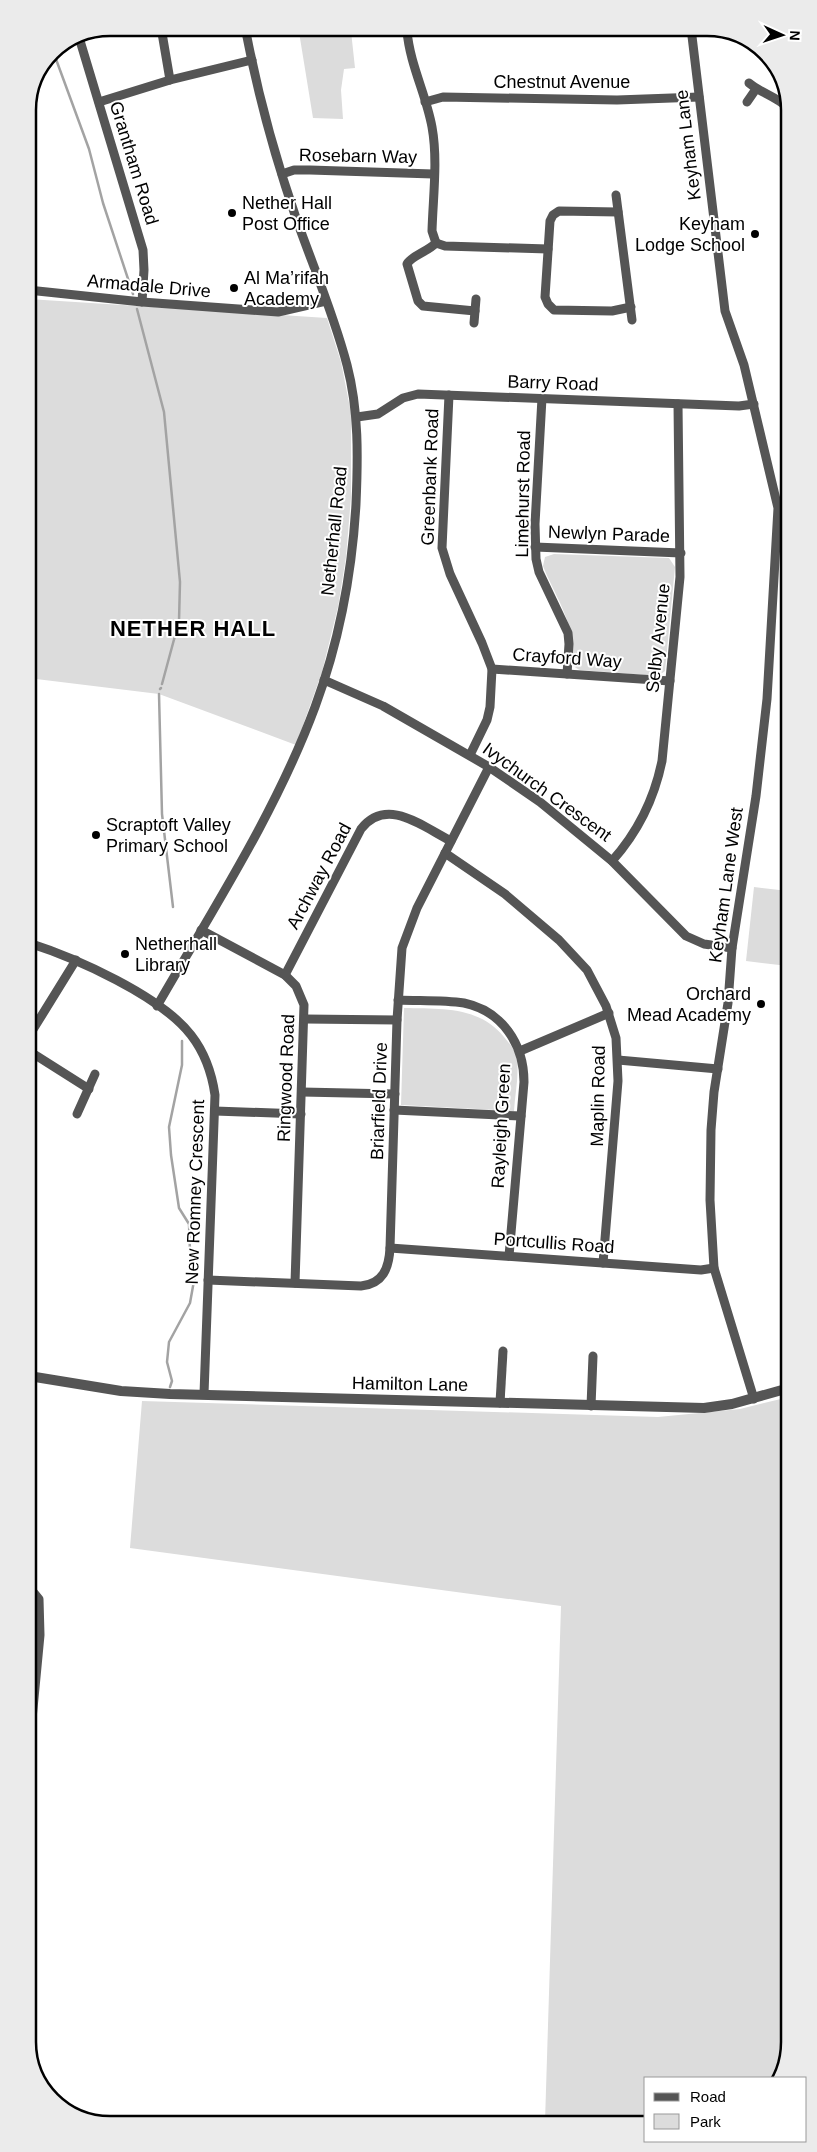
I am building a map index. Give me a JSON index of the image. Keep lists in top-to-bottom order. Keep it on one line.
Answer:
{"streets":{"street":["Chestnut Avenue","Keyham Lane","Rosebarn Way","Grantham Road","Armadale Drive","Barry Road","Greenbank Road","Limehurst Road","Netherhall Road","Newlyn Parade","Selby Avenue","Crayford Way","Ivychurch Crescent","Archway Road","Keyham Lane West","Ringwood Road","Maplin Road","Briarfield Drive","Rayleigh Green","New Romney Crescent","Portcullis Road","Hamilton Lane"]},"crossings":[["Chestnut Avenue","Keyham Lane"],["Keyham Lane","Barry Road"],["Keyham Lane","Keyham Lane West"],["Rosebarn Way","Netherhall Road"],["Grantham Road","Armadale Drive"],["Armadale Drive","Netherhall Road"],["Barry Road","Greenbank Road"],["Barry Road","Limehurst Road"],["Barry Road","Netherhall Road"],["Barry Road","Selby Avenue"],["Barry Road","Keyham Lane West"],["Greenbank Road","Crayford Way"],["Greenbank Road","Ivychurch Crescent"],["Limehurst Road","Newlyn Parade"],["Limehurst Road","Crayford Way"],["Netherhall Road","Ivychurch Crescent"],["Netherhall Road","Ringwood Road"],["Netherhall Road","New Romney Crescent"],["Newlyn Parade","Selby Avenue"],["Selby Avenue","Crayford Way"],["Selby Avenue","Ivychurch Crescent"],["Ivychurch Crescent","Keyham Lane West"],["Ivychurch Crescent","Briarfield Drive"],["Archway Road","Ringwood Road"],["Archway Road","Briarfield Drive"],["Keyham Lane West","Portcullis Road"],["Keyham Lane West","Hamilton Lane"],["Ringwood Road","Briarfield Drive"],["Maplin Road","Briarfield Drive"],["Maplin Road","Portcullis Road"],["Briarfield Drive","Rayleigh Green"],["Briarfield Drive","New Romney Crescent"],["Briarfield Drive","Portcullis Road"],["Rayleigh Green","Portcullis Road"],["New Romney Crescent","Hamilton Lane"]],"districts":["NETHER HALL"],"places":["Nether Hall Post Office","Keyham Lodge School","Al Ma’rifah Academy","Scraptoft Valley Primary School","Netherhall Library","Orchard Mead Academy"],"legend":["Road","Park"],"north":"right"}
